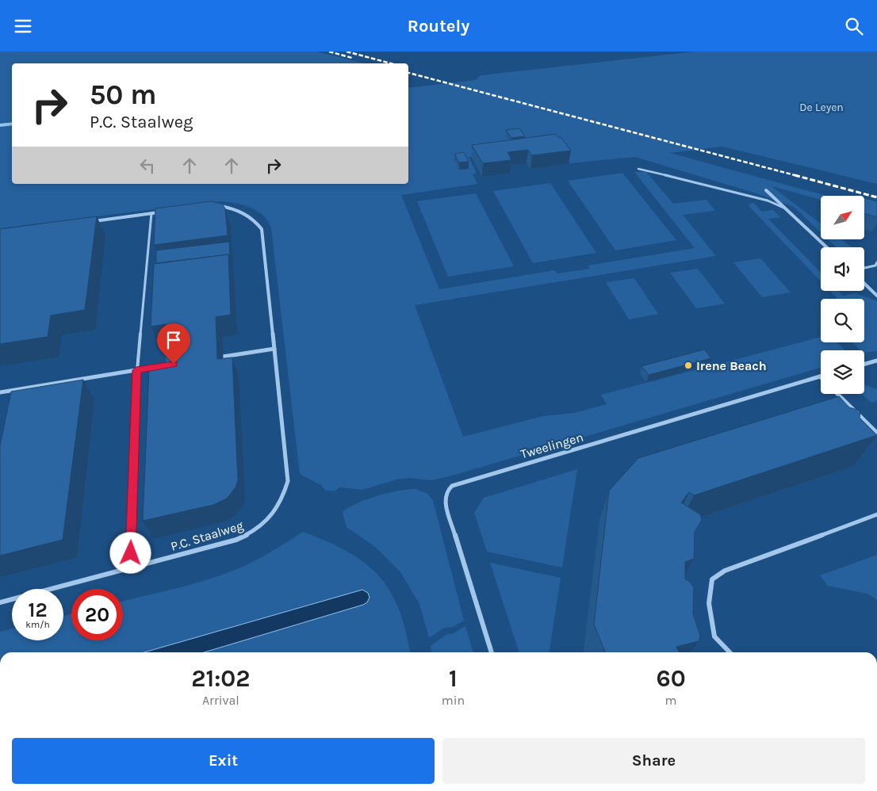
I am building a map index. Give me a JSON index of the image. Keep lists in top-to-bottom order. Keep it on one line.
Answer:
{"streets":{"street":["Tweelingen","P.C. Staalweg"]},"parks":["De Leyen"],"places":["Irene Beach"],"north":"top right","page":{"header":"Routely","turn":["50 m","P.C. Staalweg"],"speed":"12 km/h","limit":"20","eta":["21:02","Arrival","1","min","60","m"],"buttons":["Exit","Share"]}}
